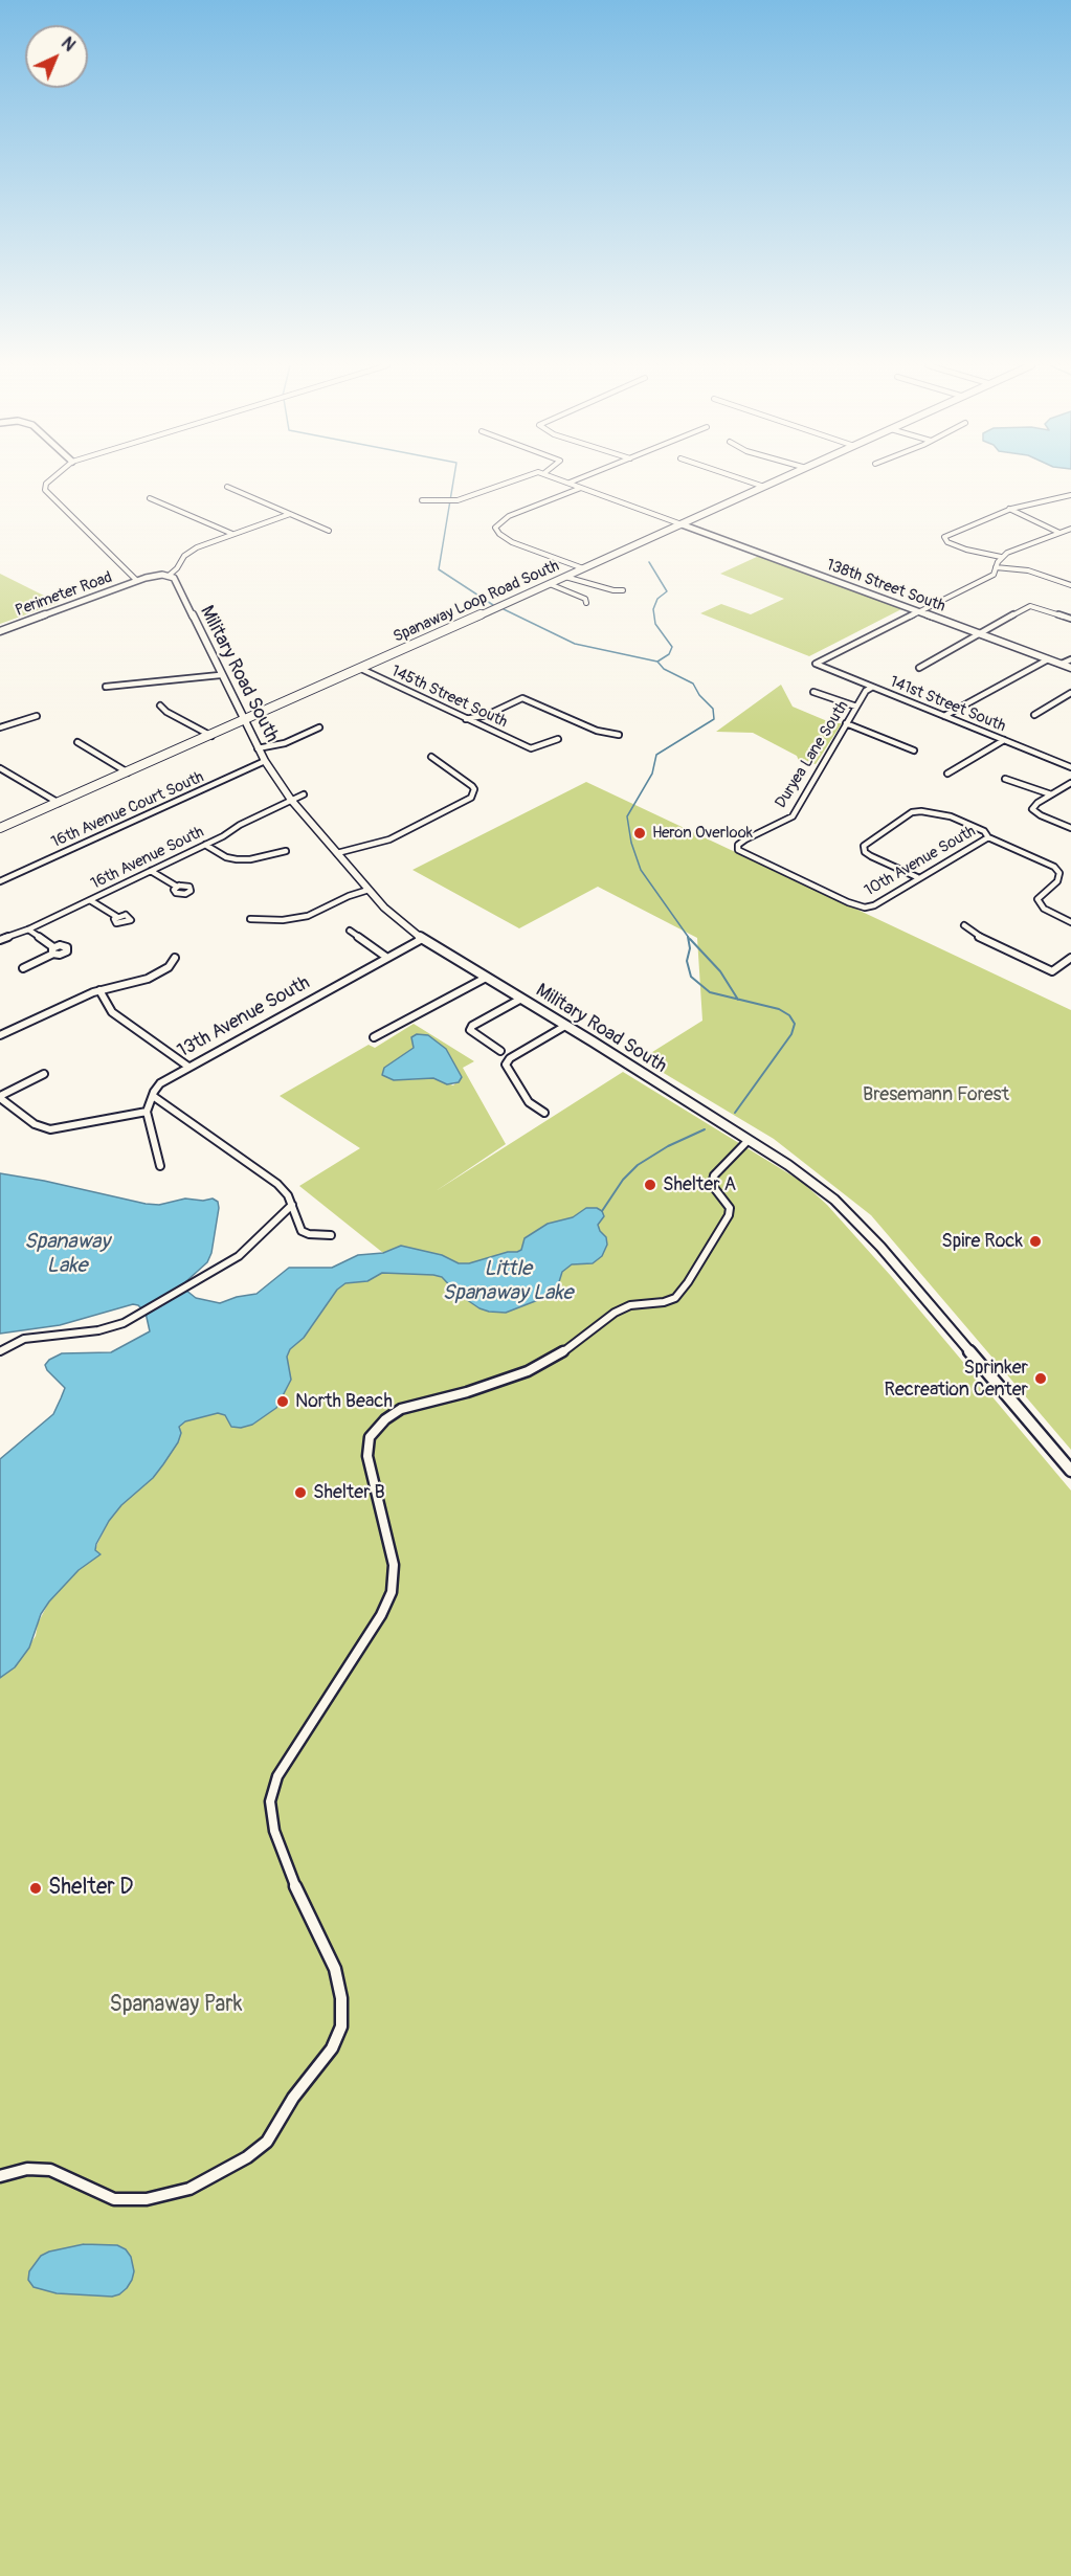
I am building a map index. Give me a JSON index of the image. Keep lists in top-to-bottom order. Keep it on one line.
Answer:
{"streets":{"main road":["Spanaway Loop Road South"],"street":["138th Street South","Perimeter Road","Military Road South","145th Street South","141st Street South","Duryea Lane South","16th Avenue Court South","16th Avenue South","10th Avenue South","13th Avenue South"]},"crossings":[["138th Street South","Spanaway Loop Road South"],["138th Street South","141st Street South"],["Perimeter Road","Military Road South"],["Spanaway Loop Road South","Military Road South"],["Spanaway Loop Road South","145th Street South"],["Military Road South","16th Avenue Court South"],["Military Road South","16th Avenue South"],["Military Road South","13th Avenue South"],["141st Street South","Duryea Lane South"],["Duryea Lane South","10th Avenue South"]],"water":["Spanaway Lake","Little Spanaway Lake"],"parks":["Bresemann Forest","Spanaway Park"],"places":["Heron Overlook","Shelter A","Spire Rock","Sprinker Recreation Center","North Beach","Shelter B","Shelter D"],"north":"top right"}
